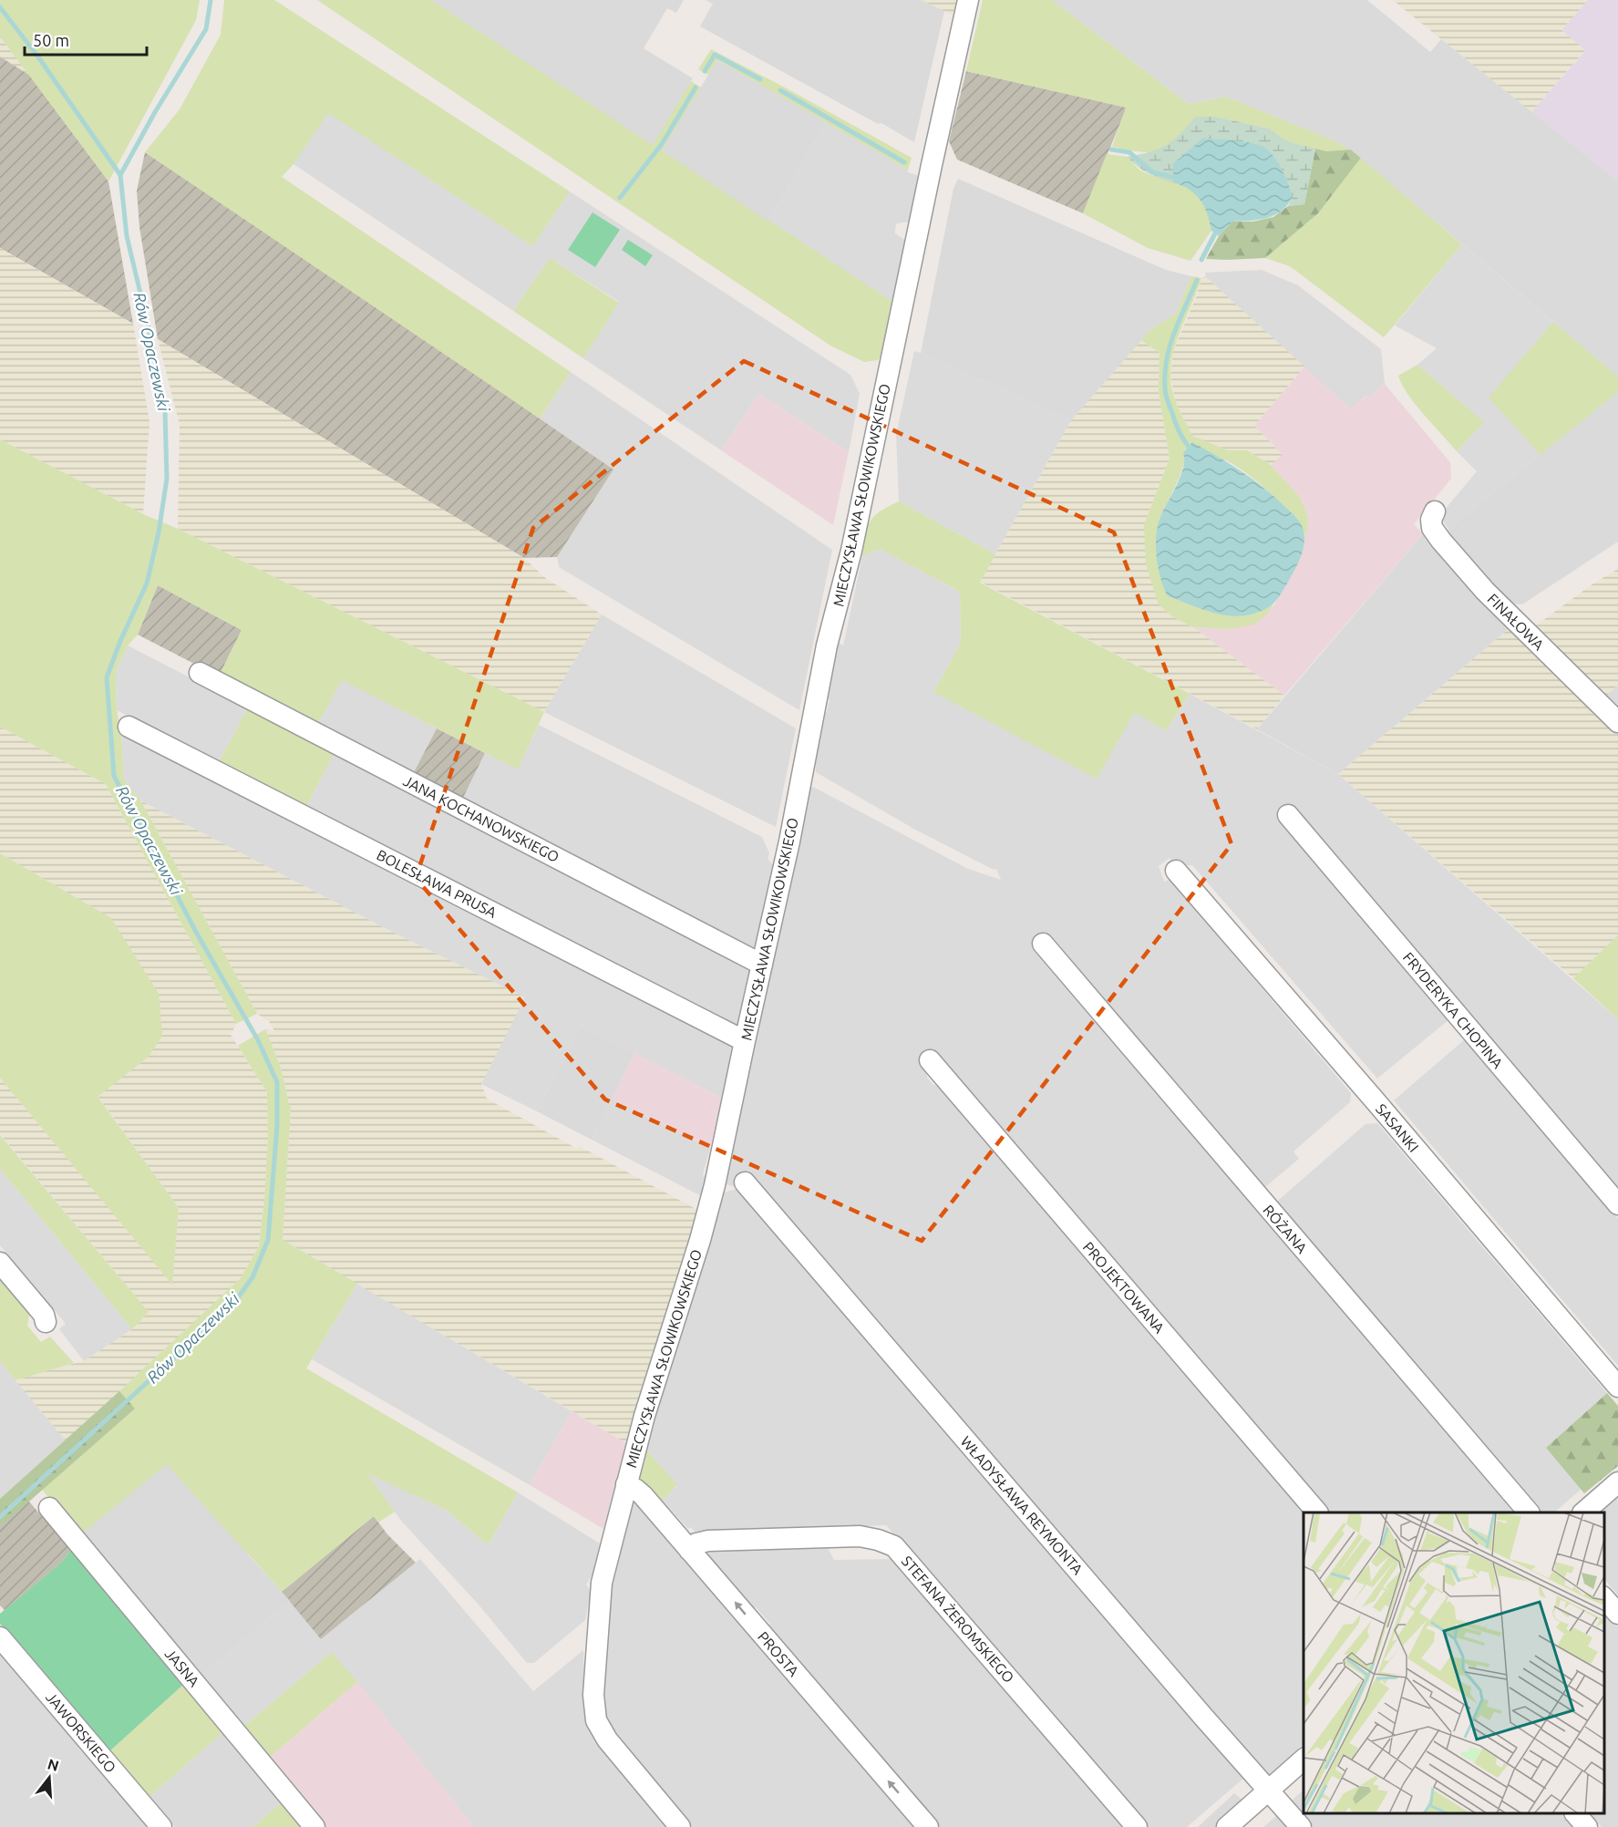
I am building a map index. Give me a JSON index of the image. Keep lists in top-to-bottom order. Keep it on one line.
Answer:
{"streets":{"street":["MIECZYSŁAWA SŁOWIKOWSKIEGO","FINAŁOWA","JANA KOCHANOWSKIEGO","BOLESŁAWA PRUSA","FRYDERYKA CHOPINA","SASANKI","RÓŻANA","PROJEKTOWANA","WŁADYSŁAWA REYMONTA","STEFANA ŻEROMSKIEGO","PROSTA","JASNA","JAWORSKIEGO"]},"crossings":[["MIECZYSŁAWA SŁOWIKOWSKIEGO","JANA KOCHANOWSKIEGO"],["MIECZYSŁAWA SŁOWIKOWSKIEGO","BOLESŁAWA PRUSA"],["MIECZYSŁAWA SŁOWIKOWSKIEGO","PROSTA"],["STEFANA ŻEROMSKIEGO","PROSTA"]],"one_way":["PROSTA"],"water":["Rów Opaczewski"],"scale_bar":"50 m","north":"top"}
